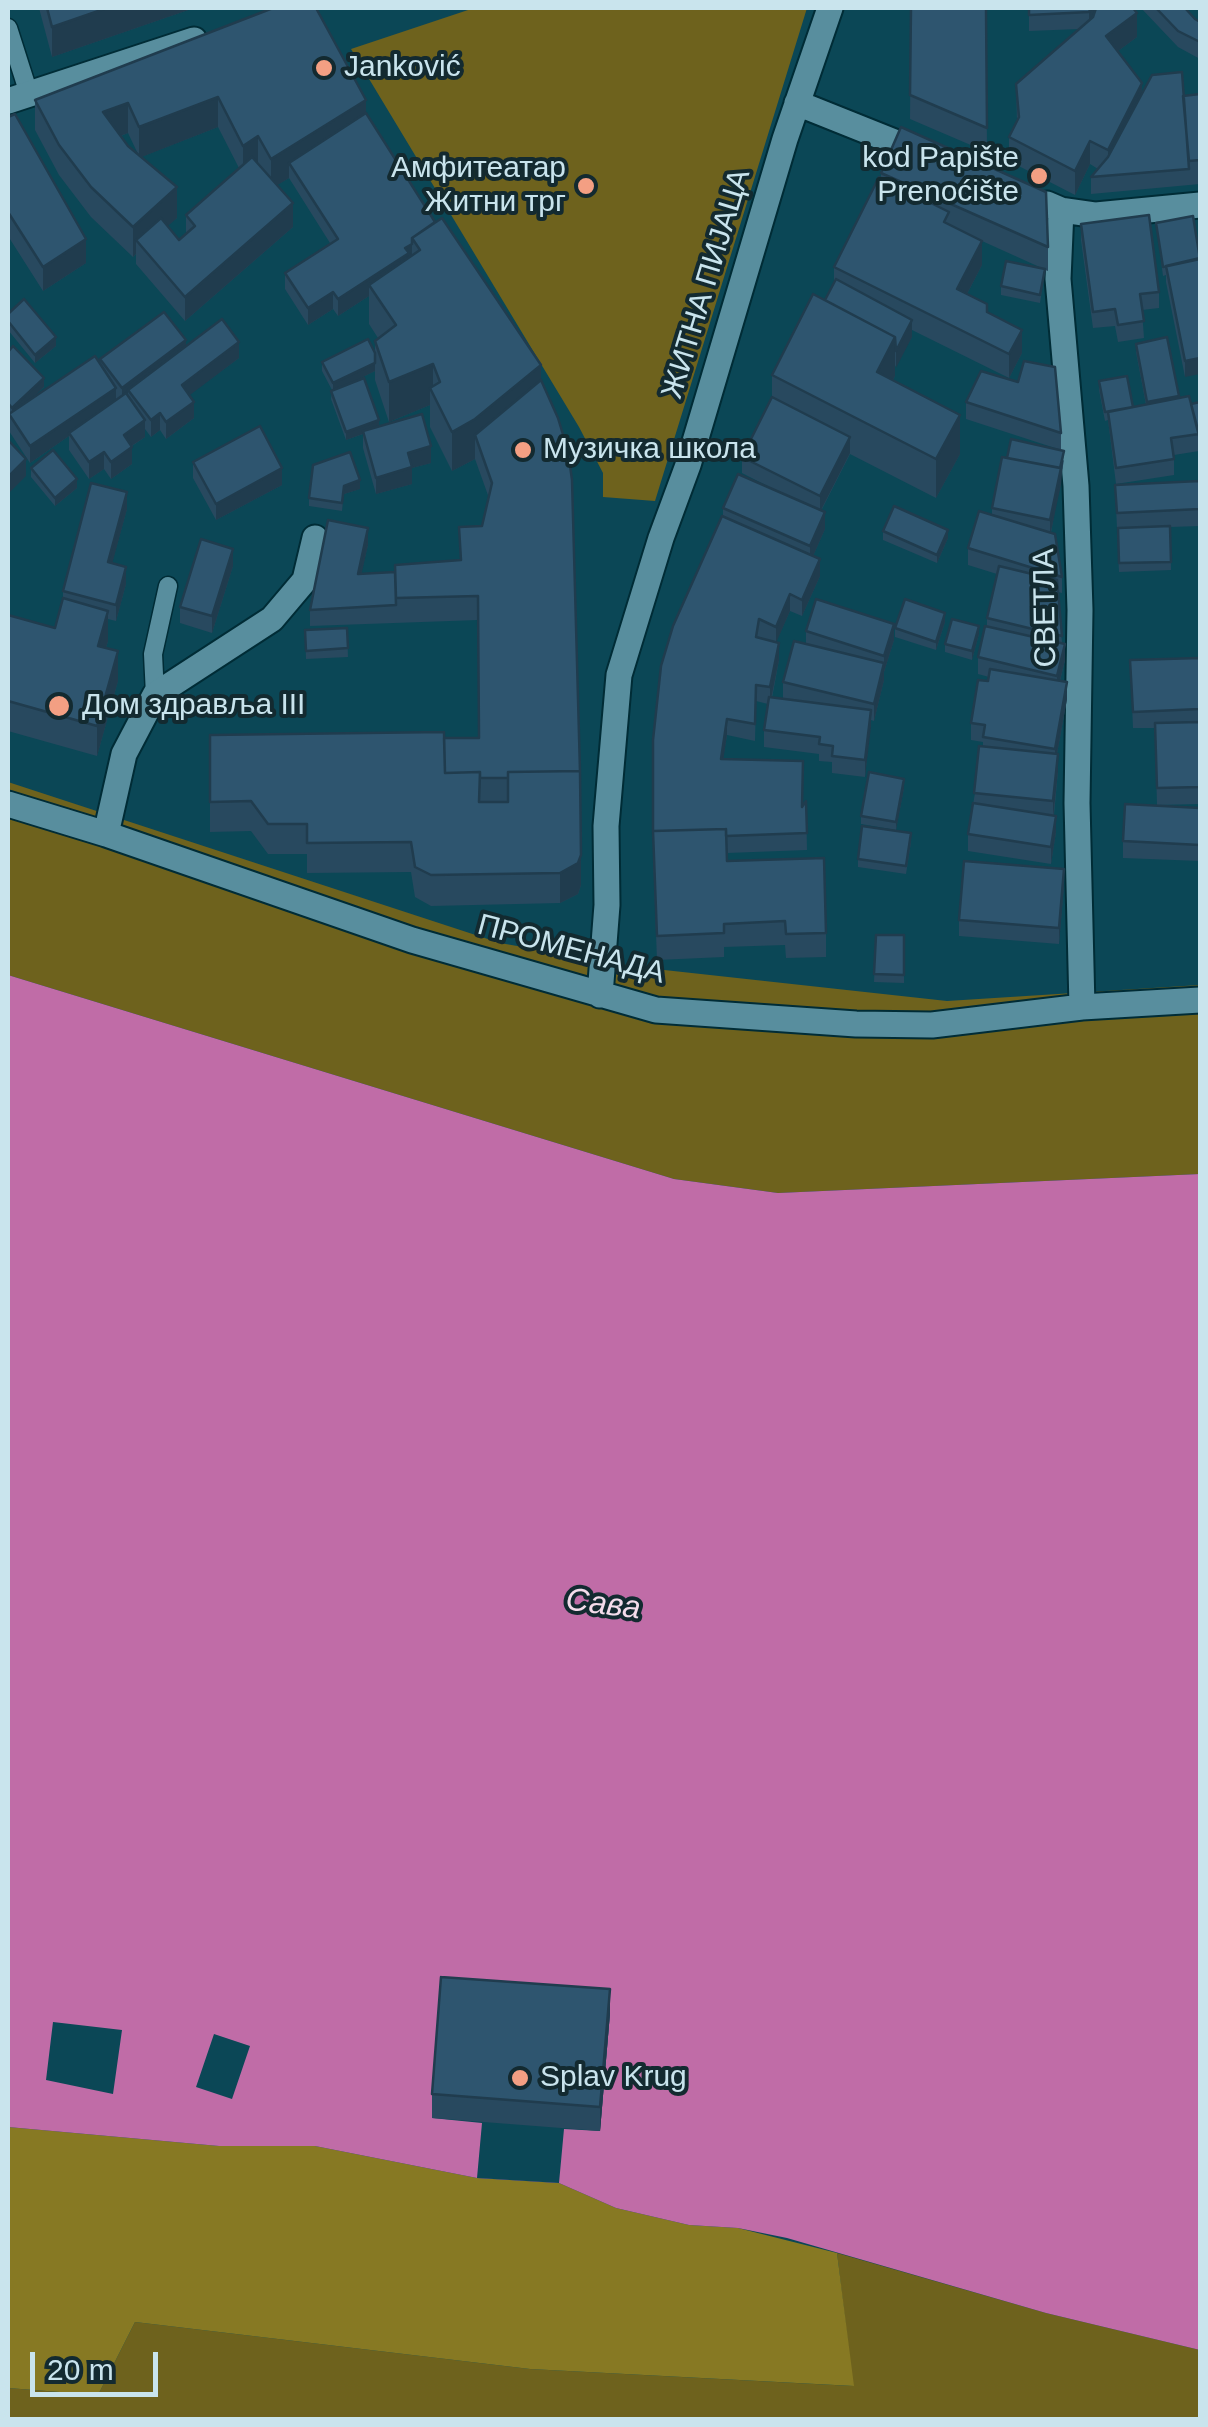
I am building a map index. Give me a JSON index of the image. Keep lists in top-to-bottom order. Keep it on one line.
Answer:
{"streets":{"street":["ЖИТНА ПИЈАЦА","СВЕТЛА","ПРОМЕНАДА"]},"crossings":[["ЖИТНА ПИЈАЦА","ПРОМЕНАДА"],["СВЕТЛА","ПРОМЕНАДА"]],"water":["Сава"],"places":["Janković","kod Papište Prenoćište","Амфитеатар Житни трг","Музичка школа","Дом здравља III","Splav Krug"],"scale_bar":"20 m"}
